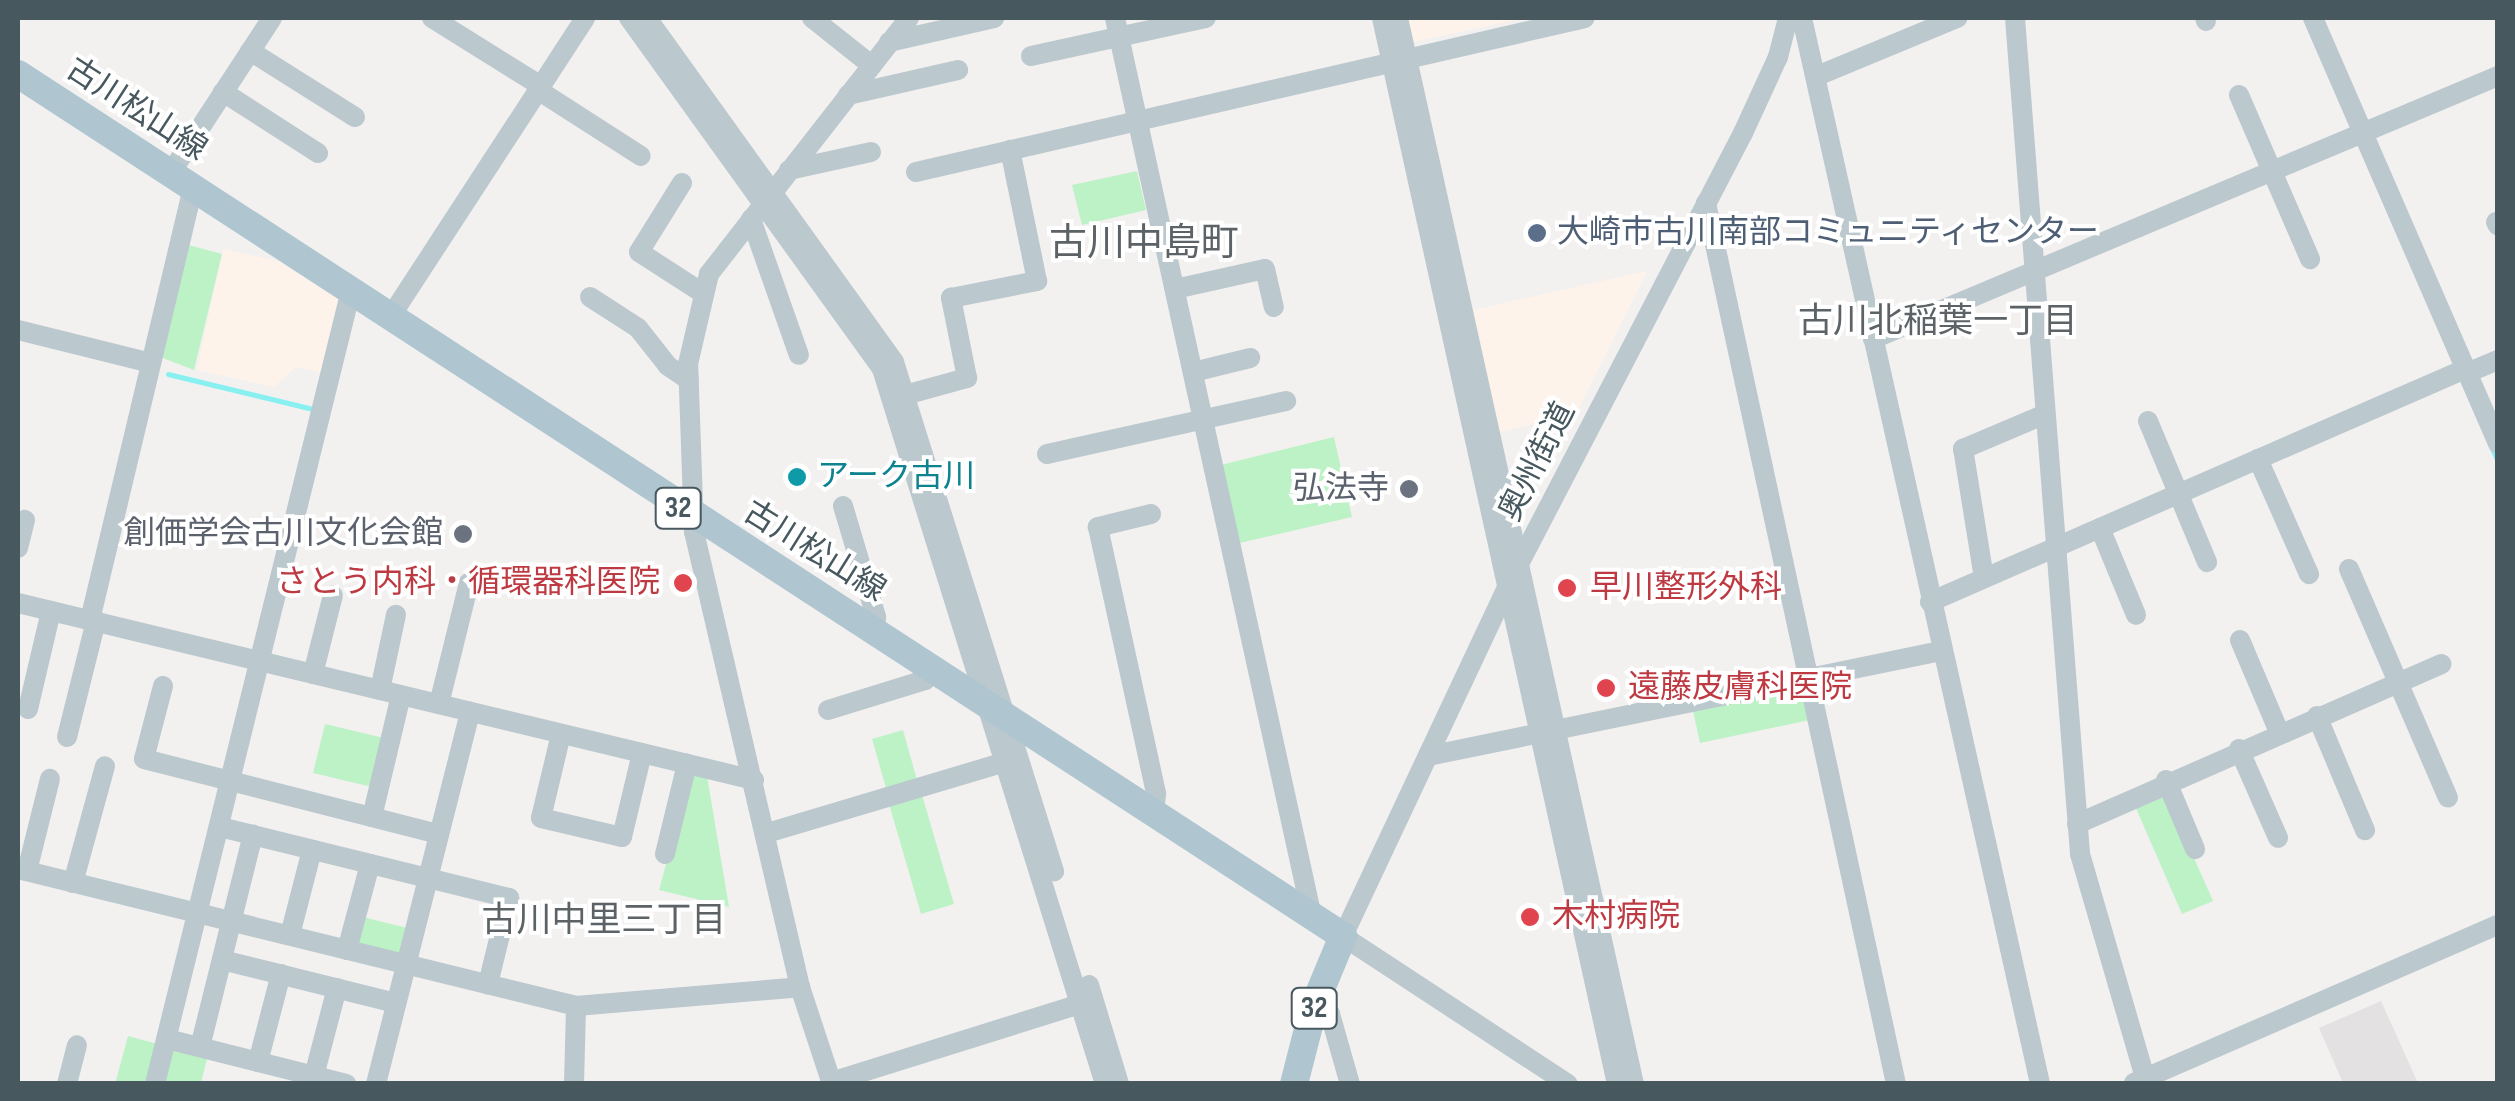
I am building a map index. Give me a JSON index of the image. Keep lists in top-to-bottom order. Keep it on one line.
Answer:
{"streets":{"main road":["古川松山線","32"],"street":["奥州街道"]},"crossings":[["古川松山線","奥州街道"],["古川松山線","32"],["奥州街道","32"]],"districts":["古川中島町","古川北稲葉一丁目","古川中里三丁目"],"places":["大崎市古川南部コミュニティセンター","アーク古川","弘法寺","創価学会古川文化会館","さとう内科・循環器科医院","早川整形外科","遠藤皮膚科医院","木村病院"]}
